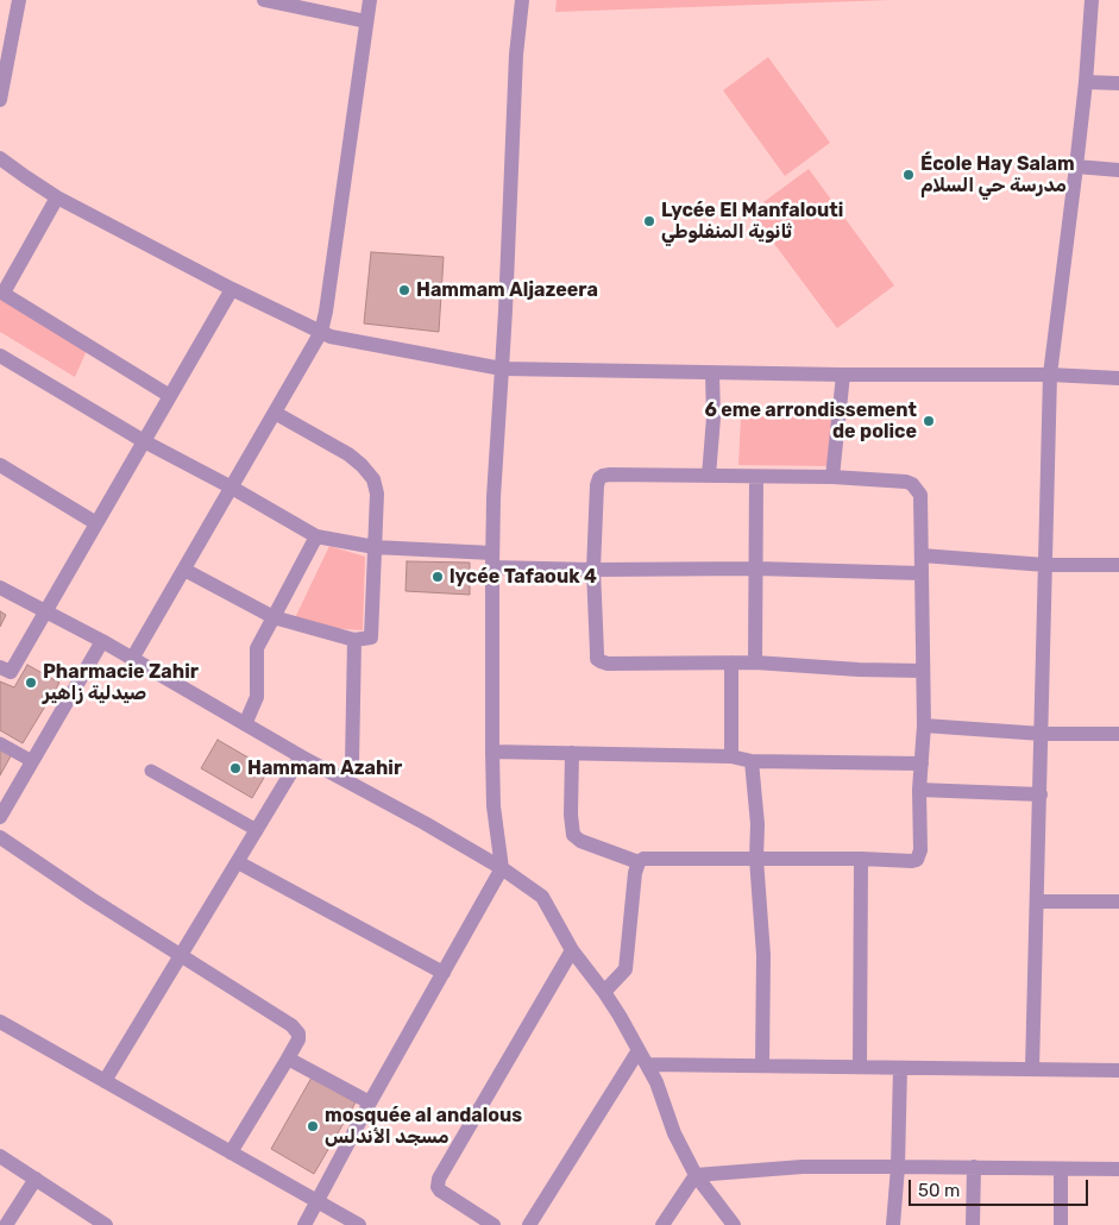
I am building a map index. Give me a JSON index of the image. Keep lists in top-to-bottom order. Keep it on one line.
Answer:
{"places":["École Hay Salam مدرسة حي السلام","Lycée El Manfalouti ثانوية المنفلوطي","Hammam Aljazeera","6 eme arrondissement de police","lycée Tafaouk 4","Pharmacie Zahir صيدلية زاهير","Hammam Azahir","mosquée al andalous مسجد الأندلس"],"scale_bar":"50 m"}
